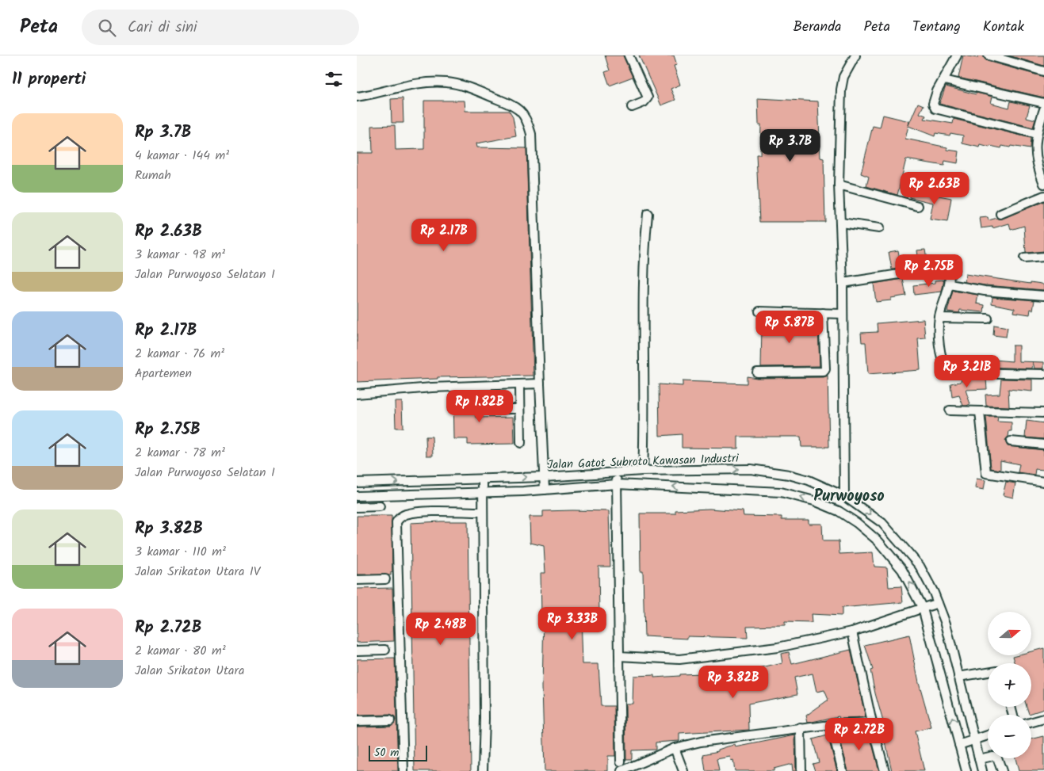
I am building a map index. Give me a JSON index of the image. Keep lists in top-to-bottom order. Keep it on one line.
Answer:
{"streets":{"street":["Jalan Gatot Subroto Kawasan Industri"]},"districts":["Purwoyoso"],"scale_bar":"50 m","north":"right","page":{"header":"Peta","search":"Cari di sini","nav":["Beranda","Peta","Tentang","Kontak"],"heading":"11 properti","list":[{"name":"Rp 3.7B","note":"4 kamar · 144 m² · Rumah"},{"name":"Rp 2.63B","note":"3 kamar · 98 m² · Jalan Purwoyoso Selatan I"},{"name":"Rp 2.17B","note":"2 kamar · 76 m² · Apartemen"},{"name":"Rp 2.75B","note":"2 kamar · 78 m² · Jalan Purwoyoso Selatan I"},{"name":"Rp 3.82B","note":"3 kamar · 110 m² · Jalan Srikaton Utara IV"},{"name":"Rp 2.72B","note":"2 kamar · 80 m² · Jalan Srikaton Utara"}],"price":["Rp 3.7B","Rp 2.63B","Rp 2.17B","Rp 2.75B","Rp 5.87B","Rp 3.21B","Rp 1.82B","Rp 3.33B","Rp 2.48B","Rp 3.82B","Rp 2.72B"],"map_buttons":["+","−"],"scale":"50 m"}}
